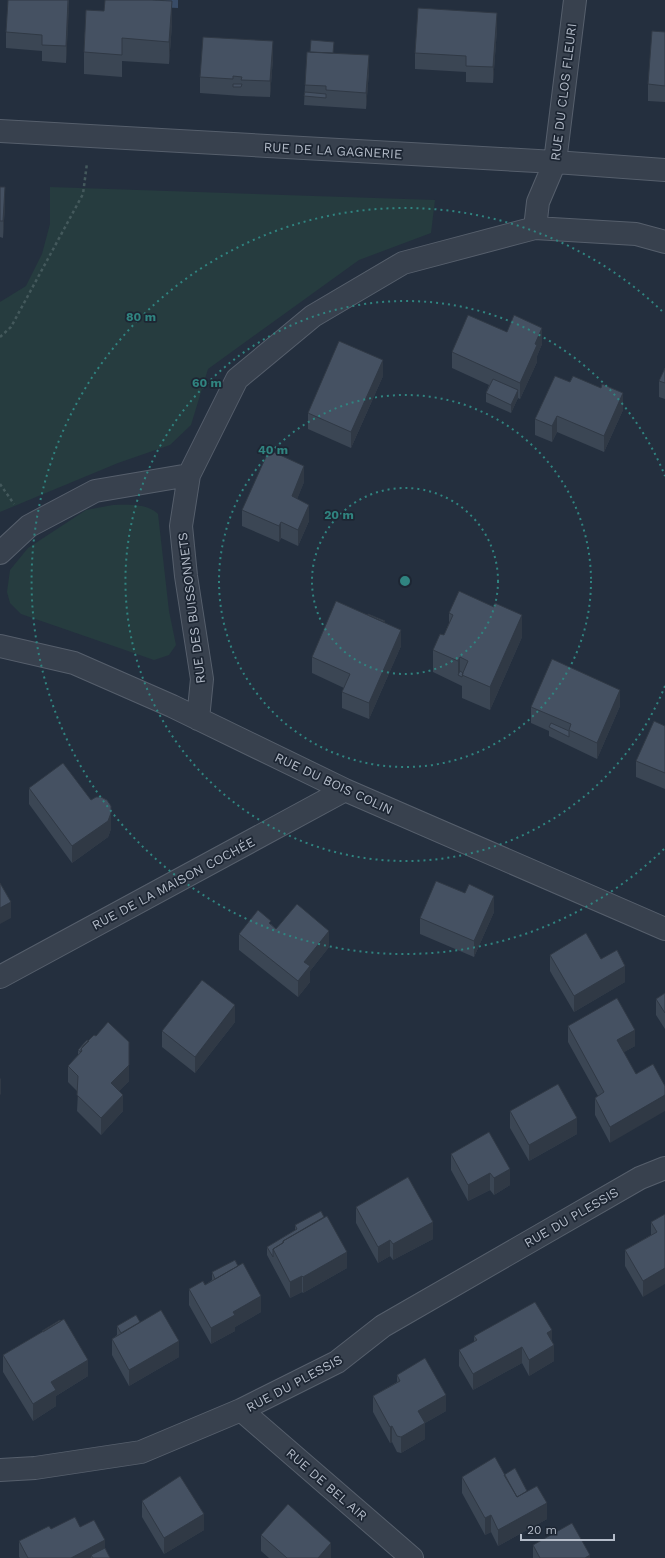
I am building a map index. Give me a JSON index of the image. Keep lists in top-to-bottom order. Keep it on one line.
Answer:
{"streets":{"street":["RUE DU CLOS FLEURI","RUE DE LA GAGNERIE","RUE DES BUISSONNETS","RUE DU BOIS COLIN","RUE DE LA MAISON COCHÉE","RUE DU PLESSIS","RUE DE BEL AIR"]},"crossings":[["RUE DU CLOS FLEURI","RUE DE LA GAGNERIE"],["RUE DU CLOS FLEURI","RUE DES BUISSONNETS"],["RUE DES BUISSONNETS","RUE DU BOIS COLIN"],["RUE DU BOIS COLIN","RUE DE LA MAISON COCHÉE"],["RUE DU PLESSIS","RUE DE BEL AIR"]],"scale_bar":"20 m","rings":["80 m","60 m","40 m","20 m"]}
